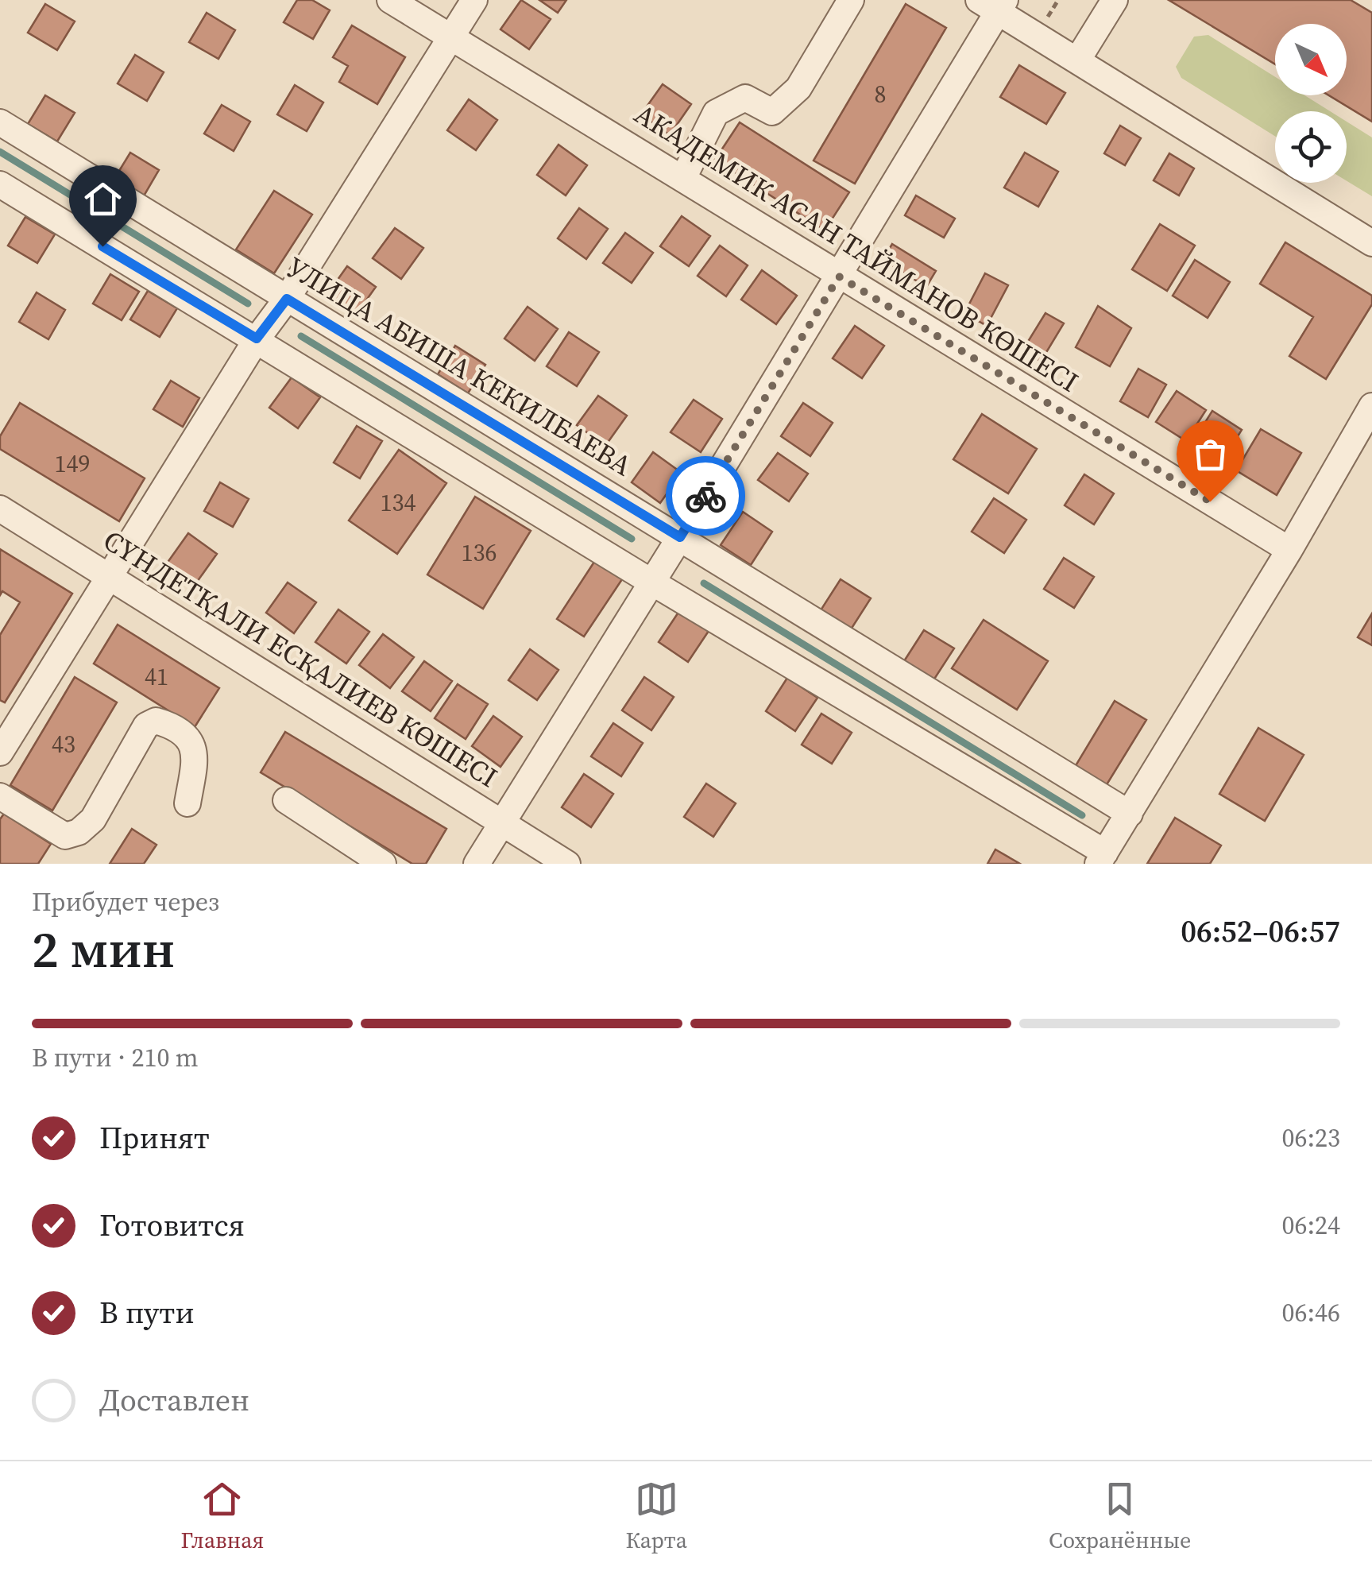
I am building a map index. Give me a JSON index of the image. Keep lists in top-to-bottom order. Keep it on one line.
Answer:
{"streets":{"street":["АКАДЕМИК АСАН ТАЙМАНОВ КӨШЕСІ","УЛИЦА АБИША КЕКИЛБАЕВА","СҮНДЕТҚАЛИ ЕСҚАЛИЕВ КӨШЕСІ"]},"house_numbers":["8","149","134","136","41","43"],"north":"bottom right","page":{"heading":["2 мин","Прибудет через","06:52–06:57"],"bar":"В пути · 210 m","list":[["Принят","06:23"],["Готовится","06:24"],["В пути","06:46"],"Доставлен"],"tabs":["Главная","Карта","Сохранённые"]}}
